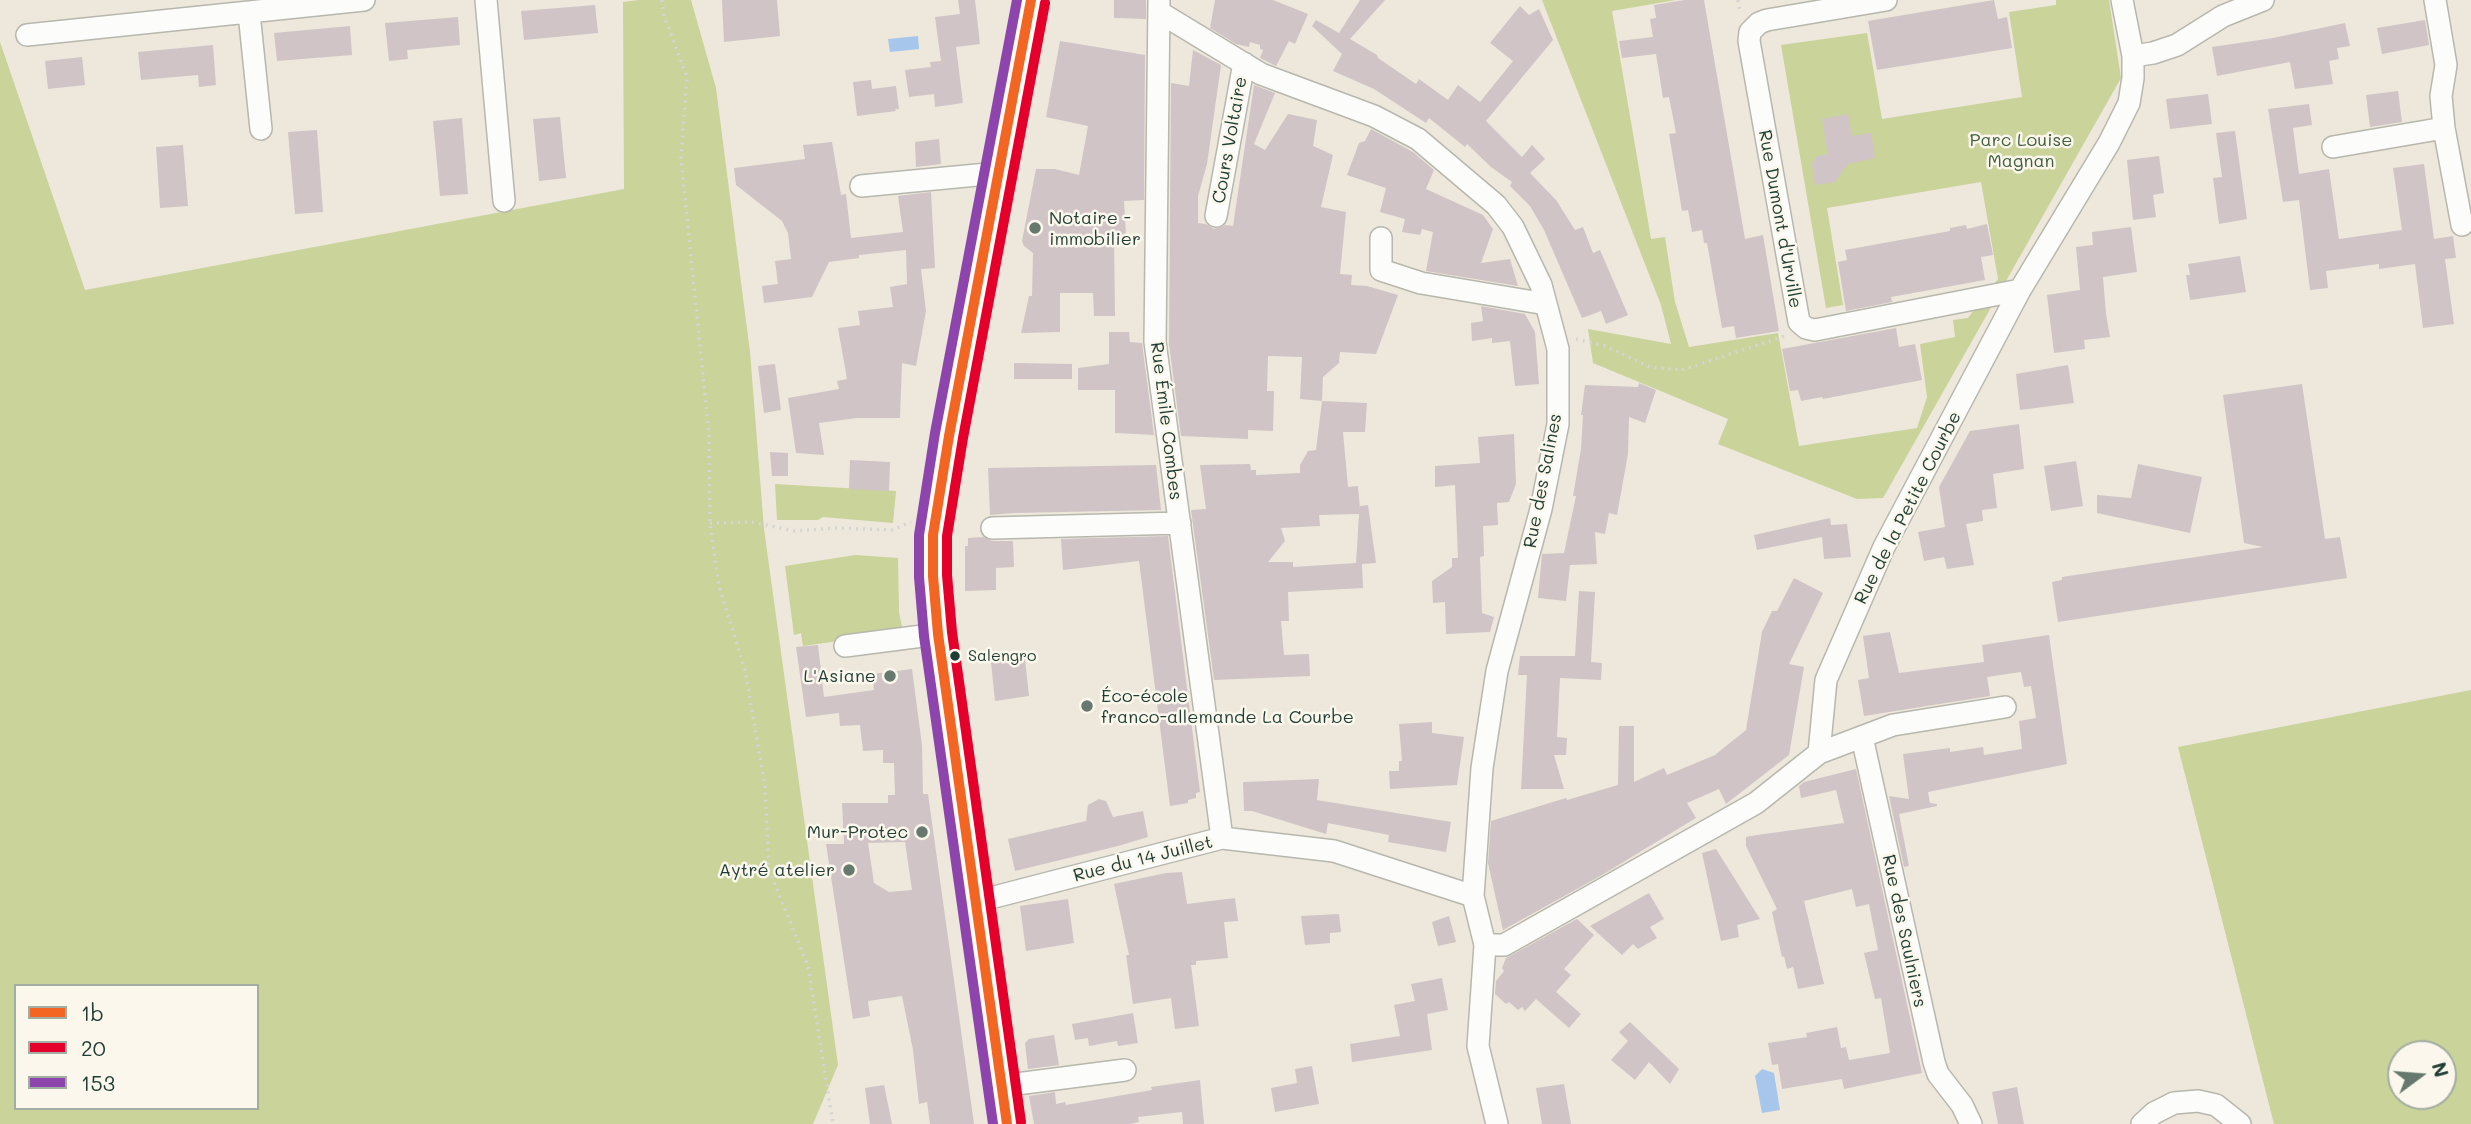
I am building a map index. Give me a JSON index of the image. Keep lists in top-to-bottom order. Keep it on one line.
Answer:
{"streets":{"street":["Cours Voltaire","Rue Dumont d'Urville","Rue Émile Combes","Rue des Salines","Rue de la Petite Courbe","Rue du 14 Juillet","Rue des Saulniers"]},"crossings":[["Cours Voltaire","Rue des Salines"],["Rue Dumont d'Urville","Rue de la Petite Courbe"],["Rue Émile Combes","Rue des Salines"],["Rue Émile Combes","Rue du 14 Juillet"],["Rue des Salines","Rue du 14 Juillet"]],"parks":["Parc Louise Magnan"],"places":["Notaire - immobilier","Salengro","L'Asiane","Éco-école franco-allemande La Courbe","Mur-Protec","Aytré atelier"],"lines":["transit line 1b","transit line 153","transit line 20"],"legend":["1b","20","153"],"north":"right"}
